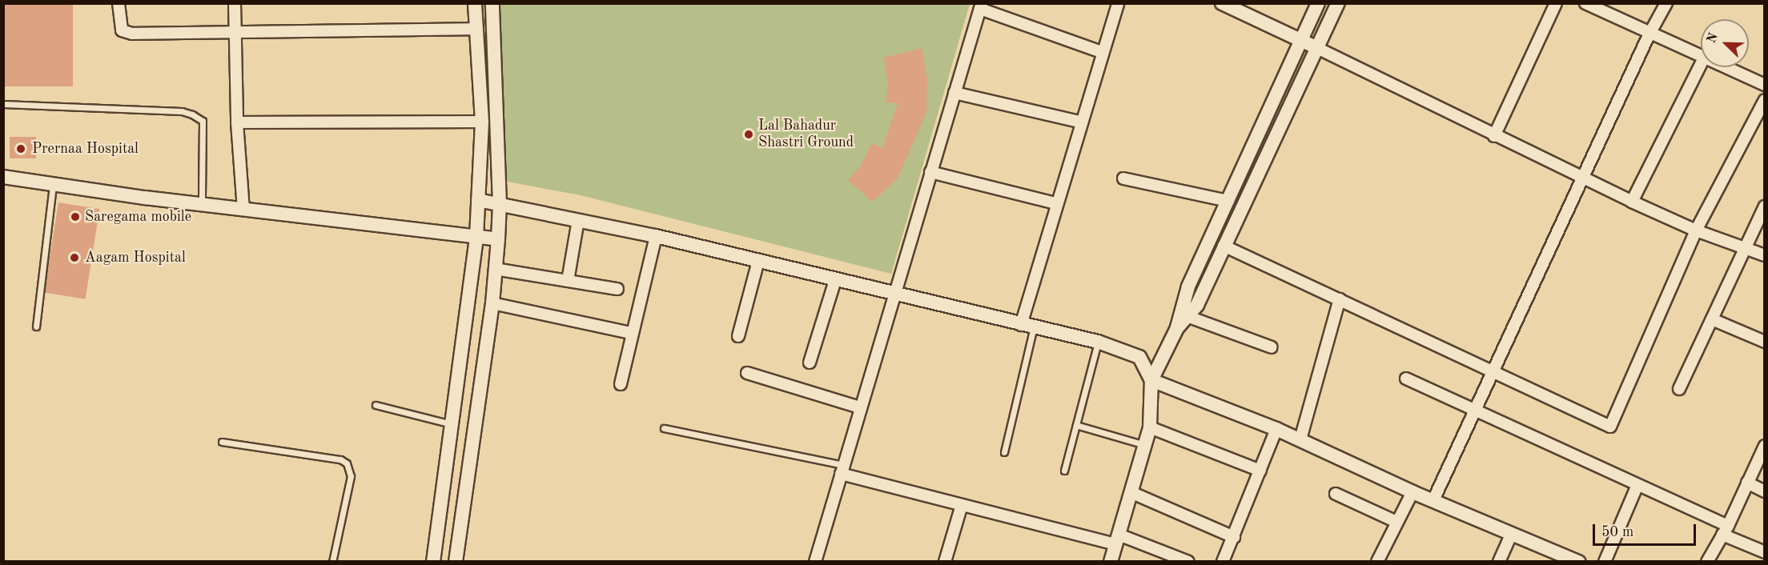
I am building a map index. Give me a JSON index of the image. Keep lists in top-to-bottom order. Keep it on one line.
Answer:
{"places":["Lal Bahadur Shastri Ground","Prernaa Hospital","Saregama mobile","Aagam Hospital"],"scale_bar":"50 m","north":"top left"}
